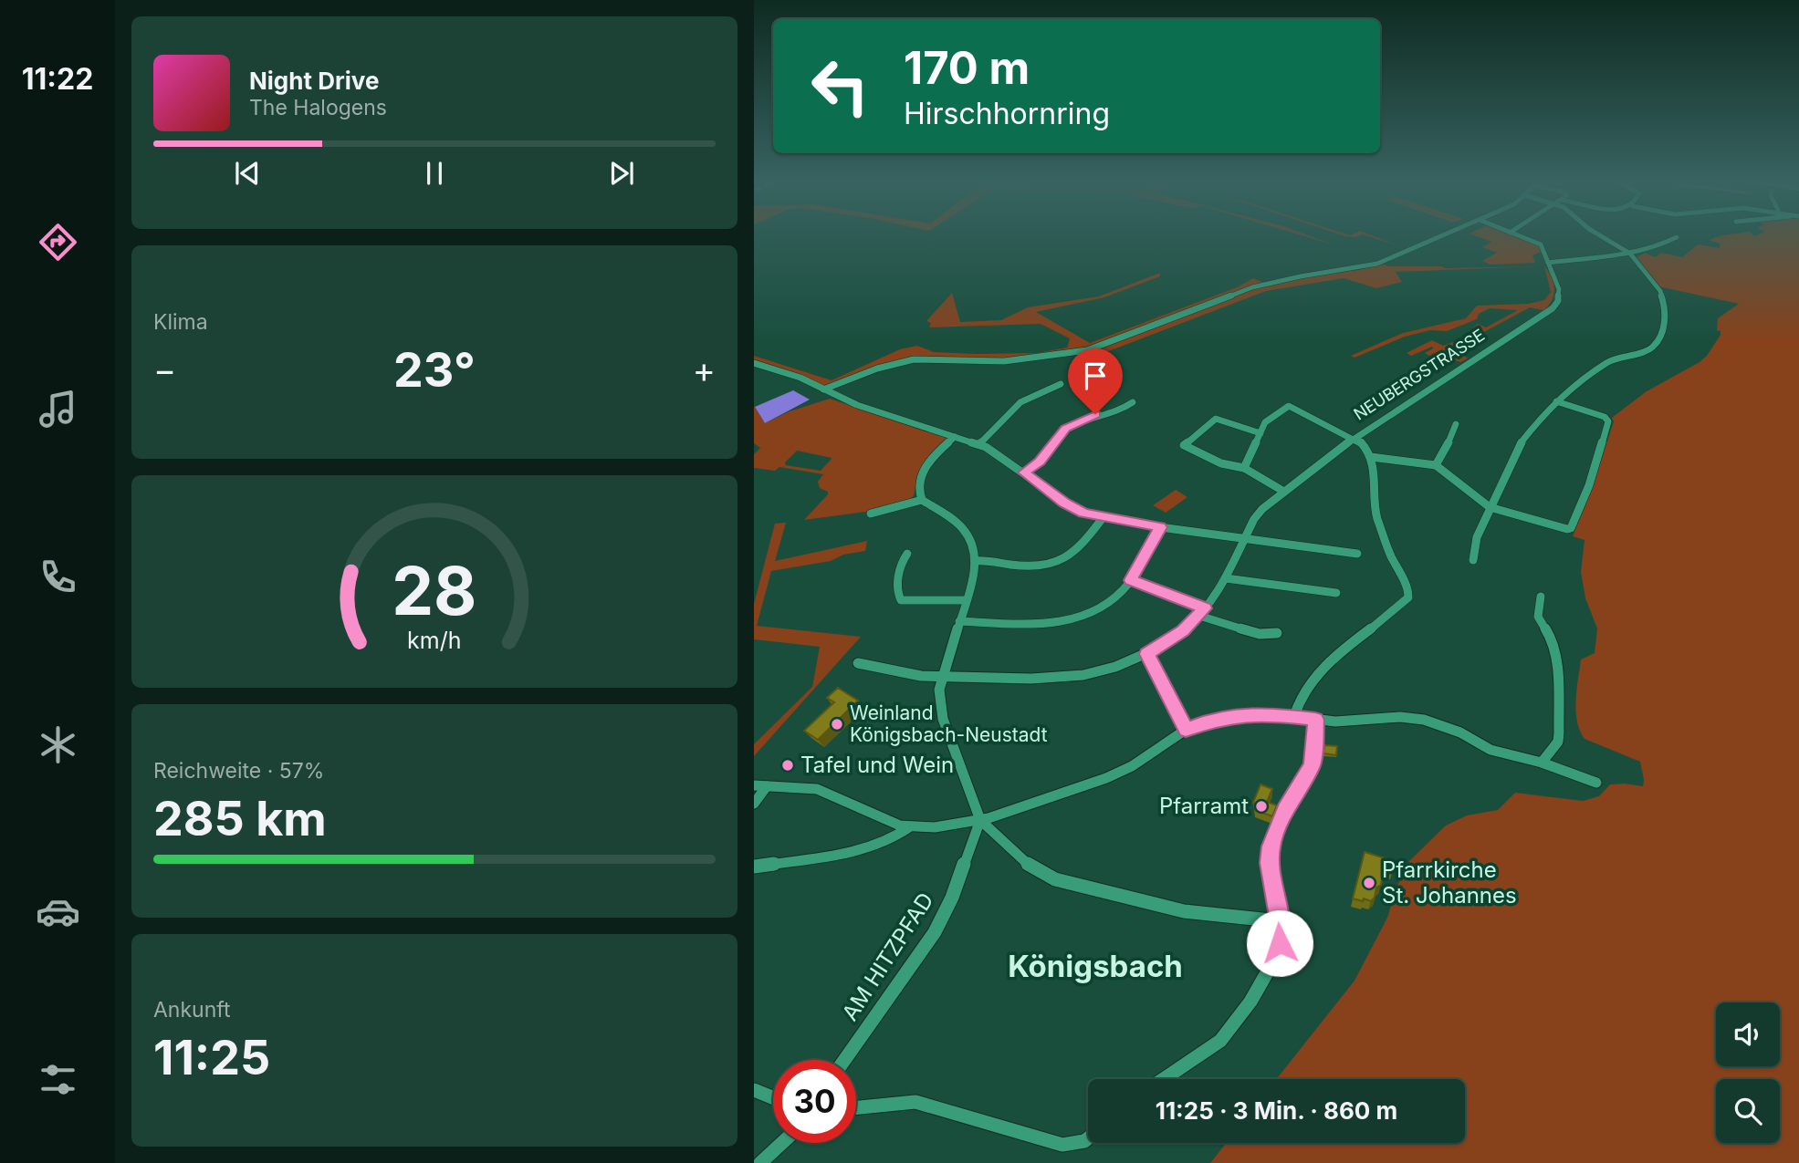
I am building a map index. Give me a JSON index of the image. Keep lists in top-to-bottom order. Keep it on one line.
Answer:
{"streets":{"street":["NEUBERGSTRASSE","AM HITZPFAD"]},"districts":["Königsbach"],"places":["Weinland Königsbach-Neustadt","Tafel und Wein","Pfarramt","Pfarrkirche St. Johannes"],"page":{"tabs":"11:22","turn":["170 m","Hirschhornring"],"song":["Night Drive","The Halogens"],"tile":["Klima",["Reichweite · 57%","285 km"],["Ankunft","11:25"]],"heat":["−","23°","+"],"limit":"30","trip":"11:25 · 3 Min. · 860 m","gauge":["28","km/h"]}}
